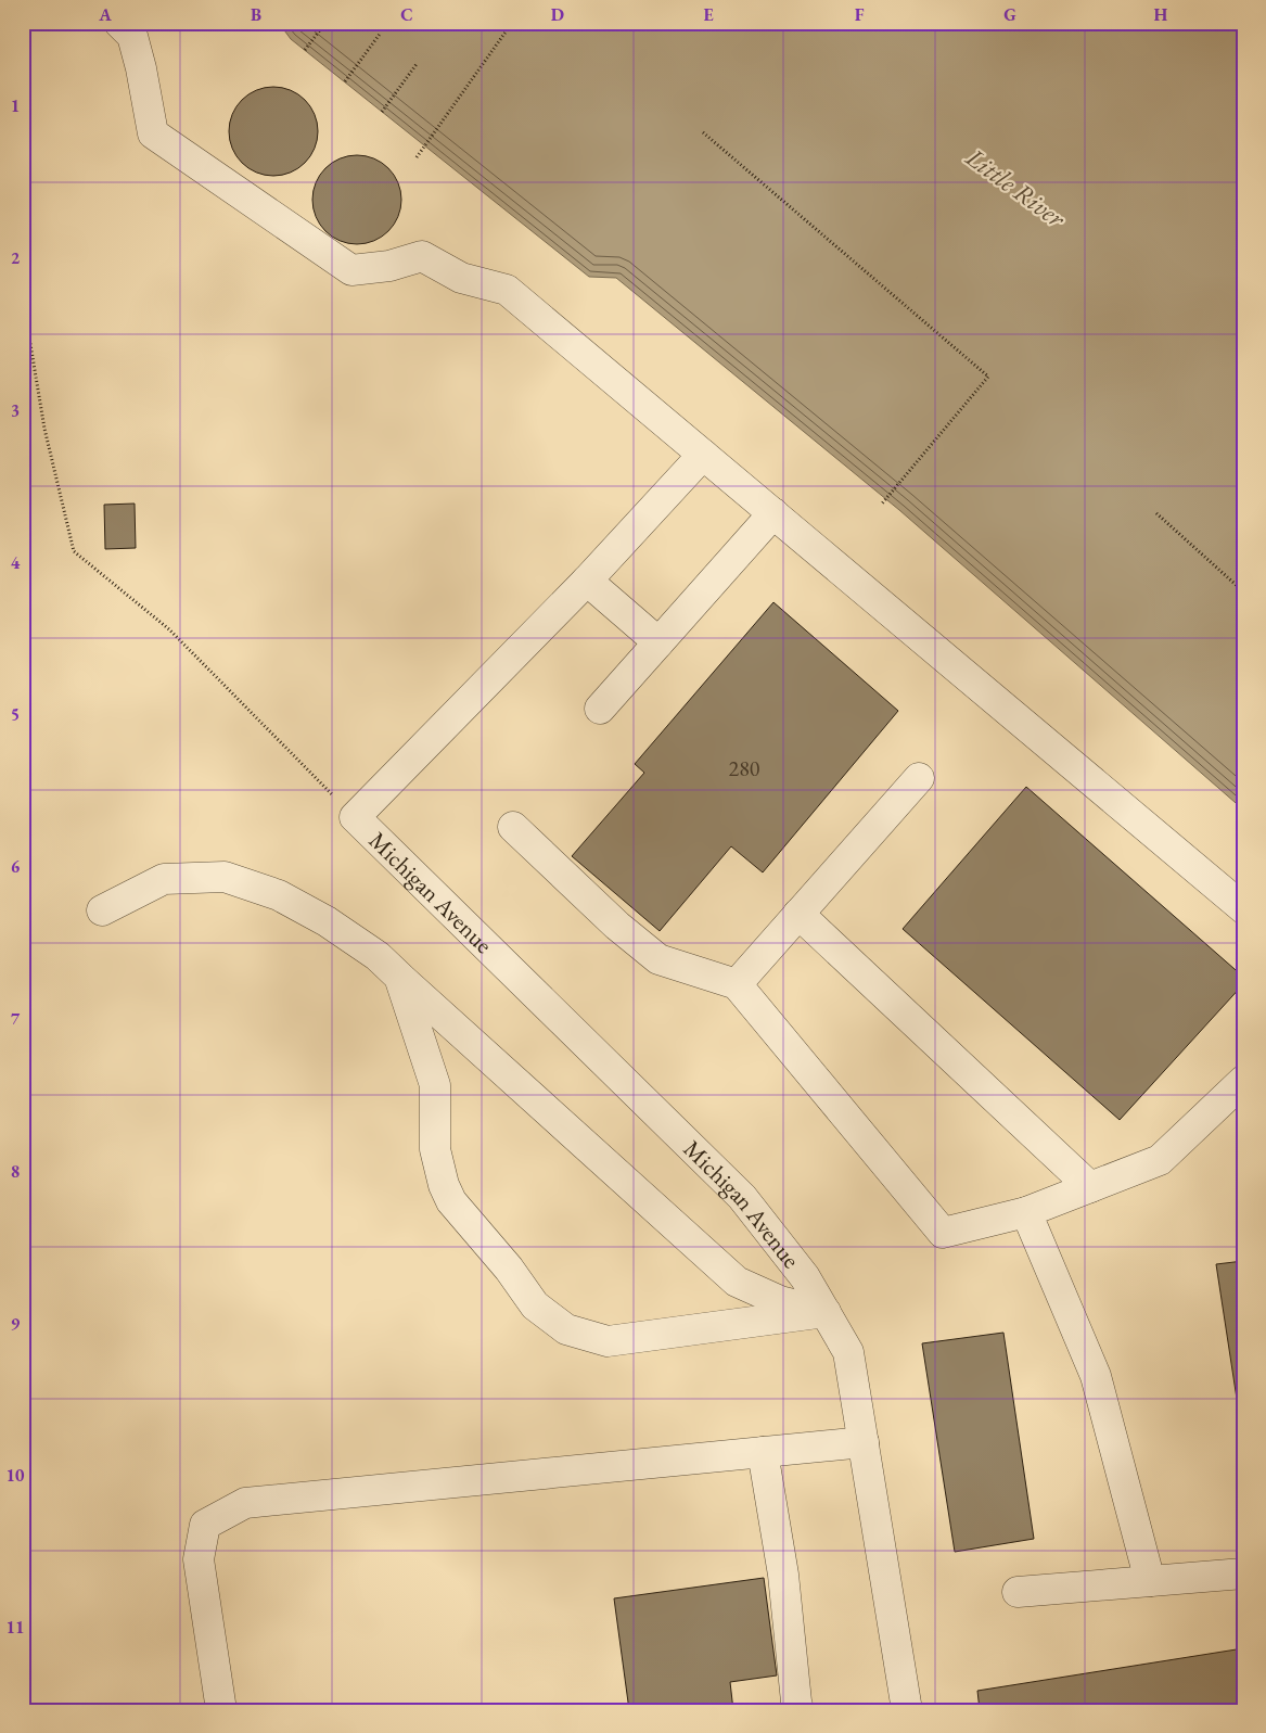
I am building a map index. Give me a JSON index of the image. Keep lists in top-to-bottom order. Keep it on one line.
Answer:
{"streets":{"street":["Michigan Avenue"]},"water":["Little River"],"house_numbers":["280"],"grid":{"columns":["A","B","C","D","E","F","G","H"],"rows":["1","2","3","4","5","6","7","8","9","10","11"]}}
